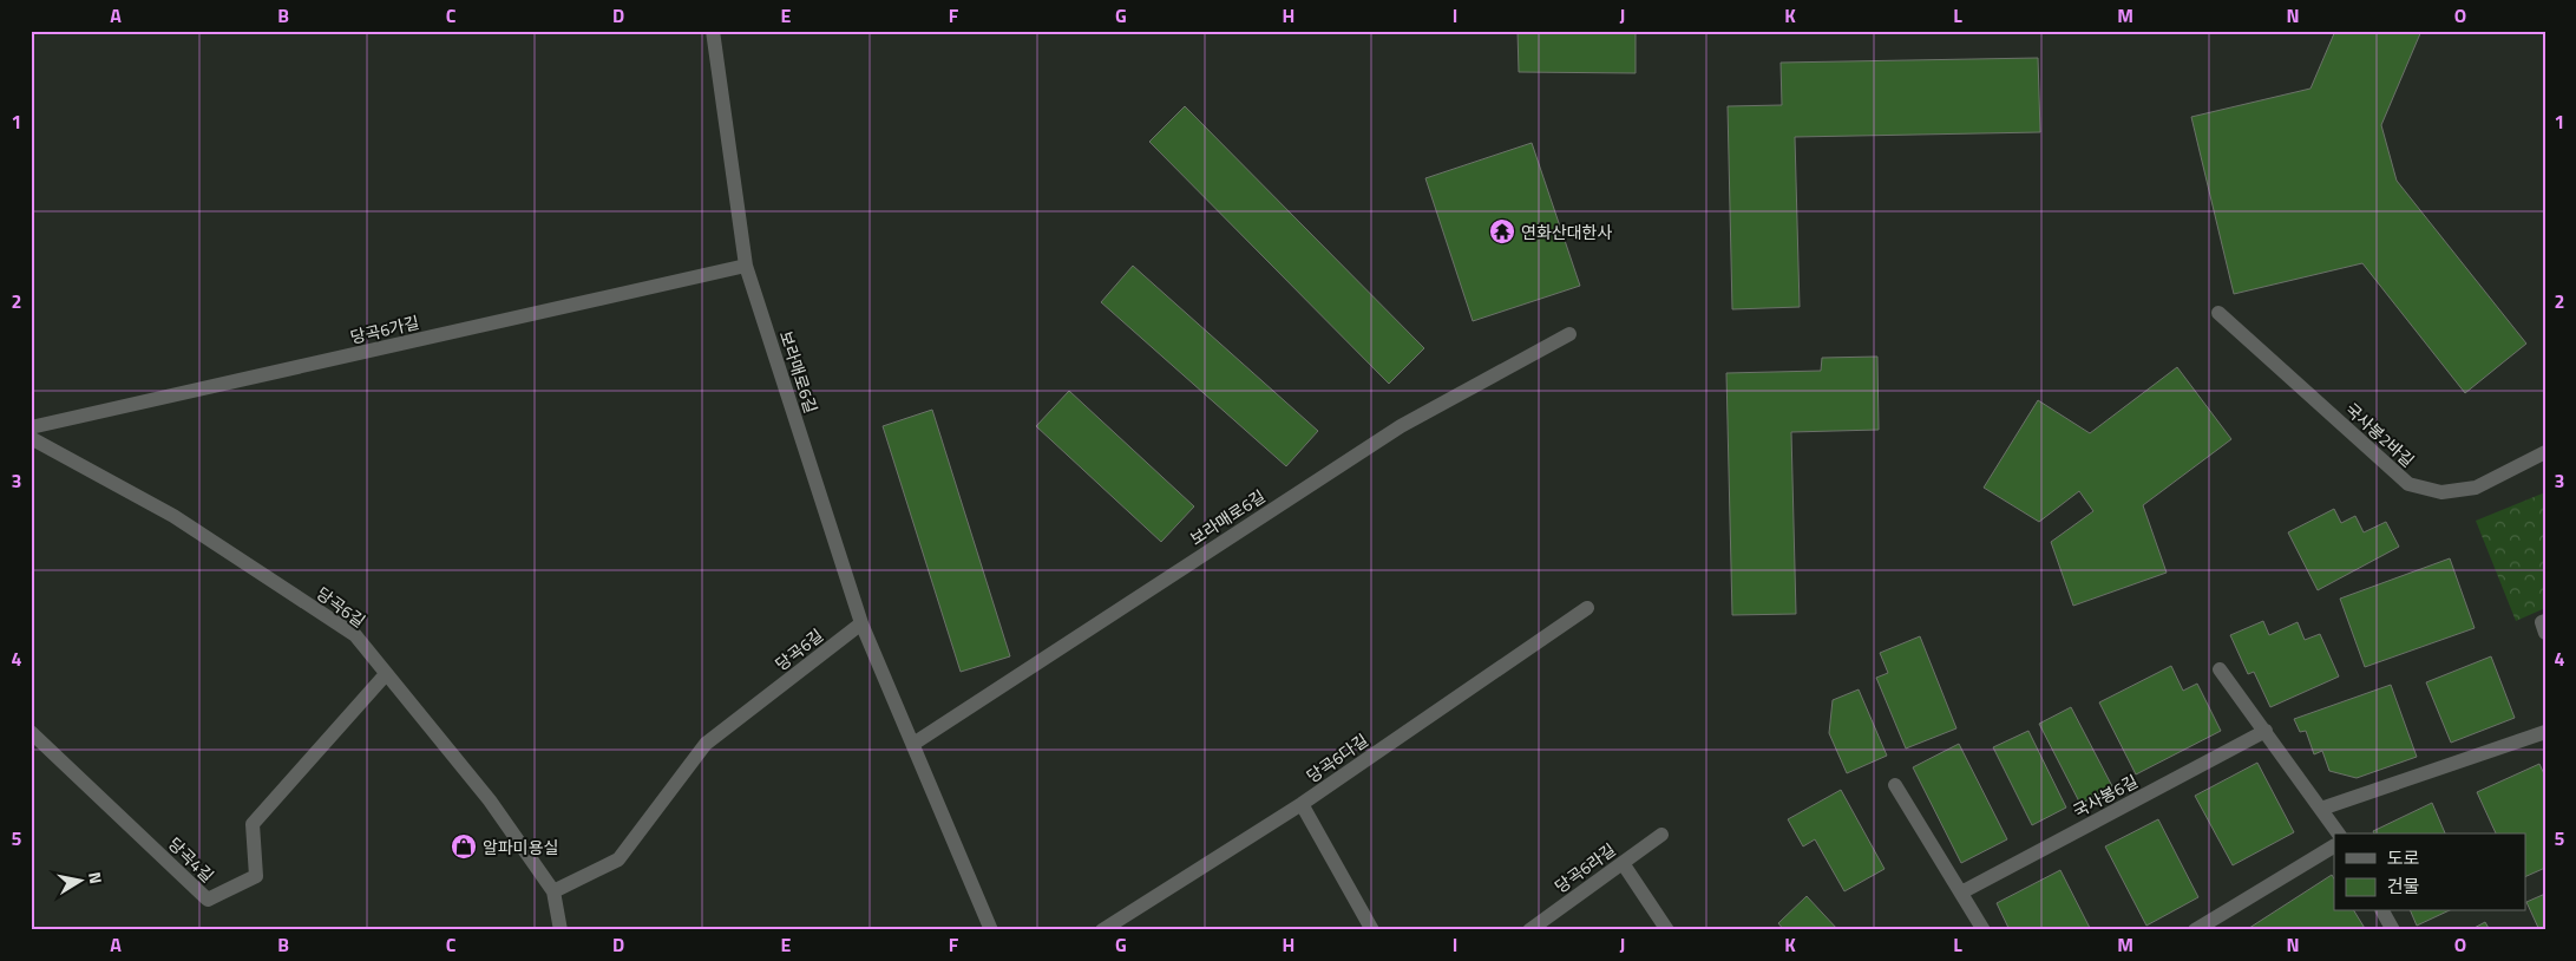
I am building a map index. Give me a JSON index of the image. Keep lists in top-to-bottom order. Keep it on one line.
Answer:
{"streets":{"street":["당곡6가길","보라매로6길","국사봉2바길","당곡6길","당곡6다길","국사봉6길","당곡4길","당곡6라길"]},"crossings":[["당곡6가길","보라매로6길"],["보라매로6길","당곡6길"],["당곡6길","당곡4길"]],"places":{"temple":["연화산대한사"],"shop":["알파미용실"]},"legend":["도로","건물"],"north":"right","grid":{"columns":["A","B","C","D","E","F","G","H","I","J","K","L","M","N","O"],"rows":["1","2","3","4","5"]}}
